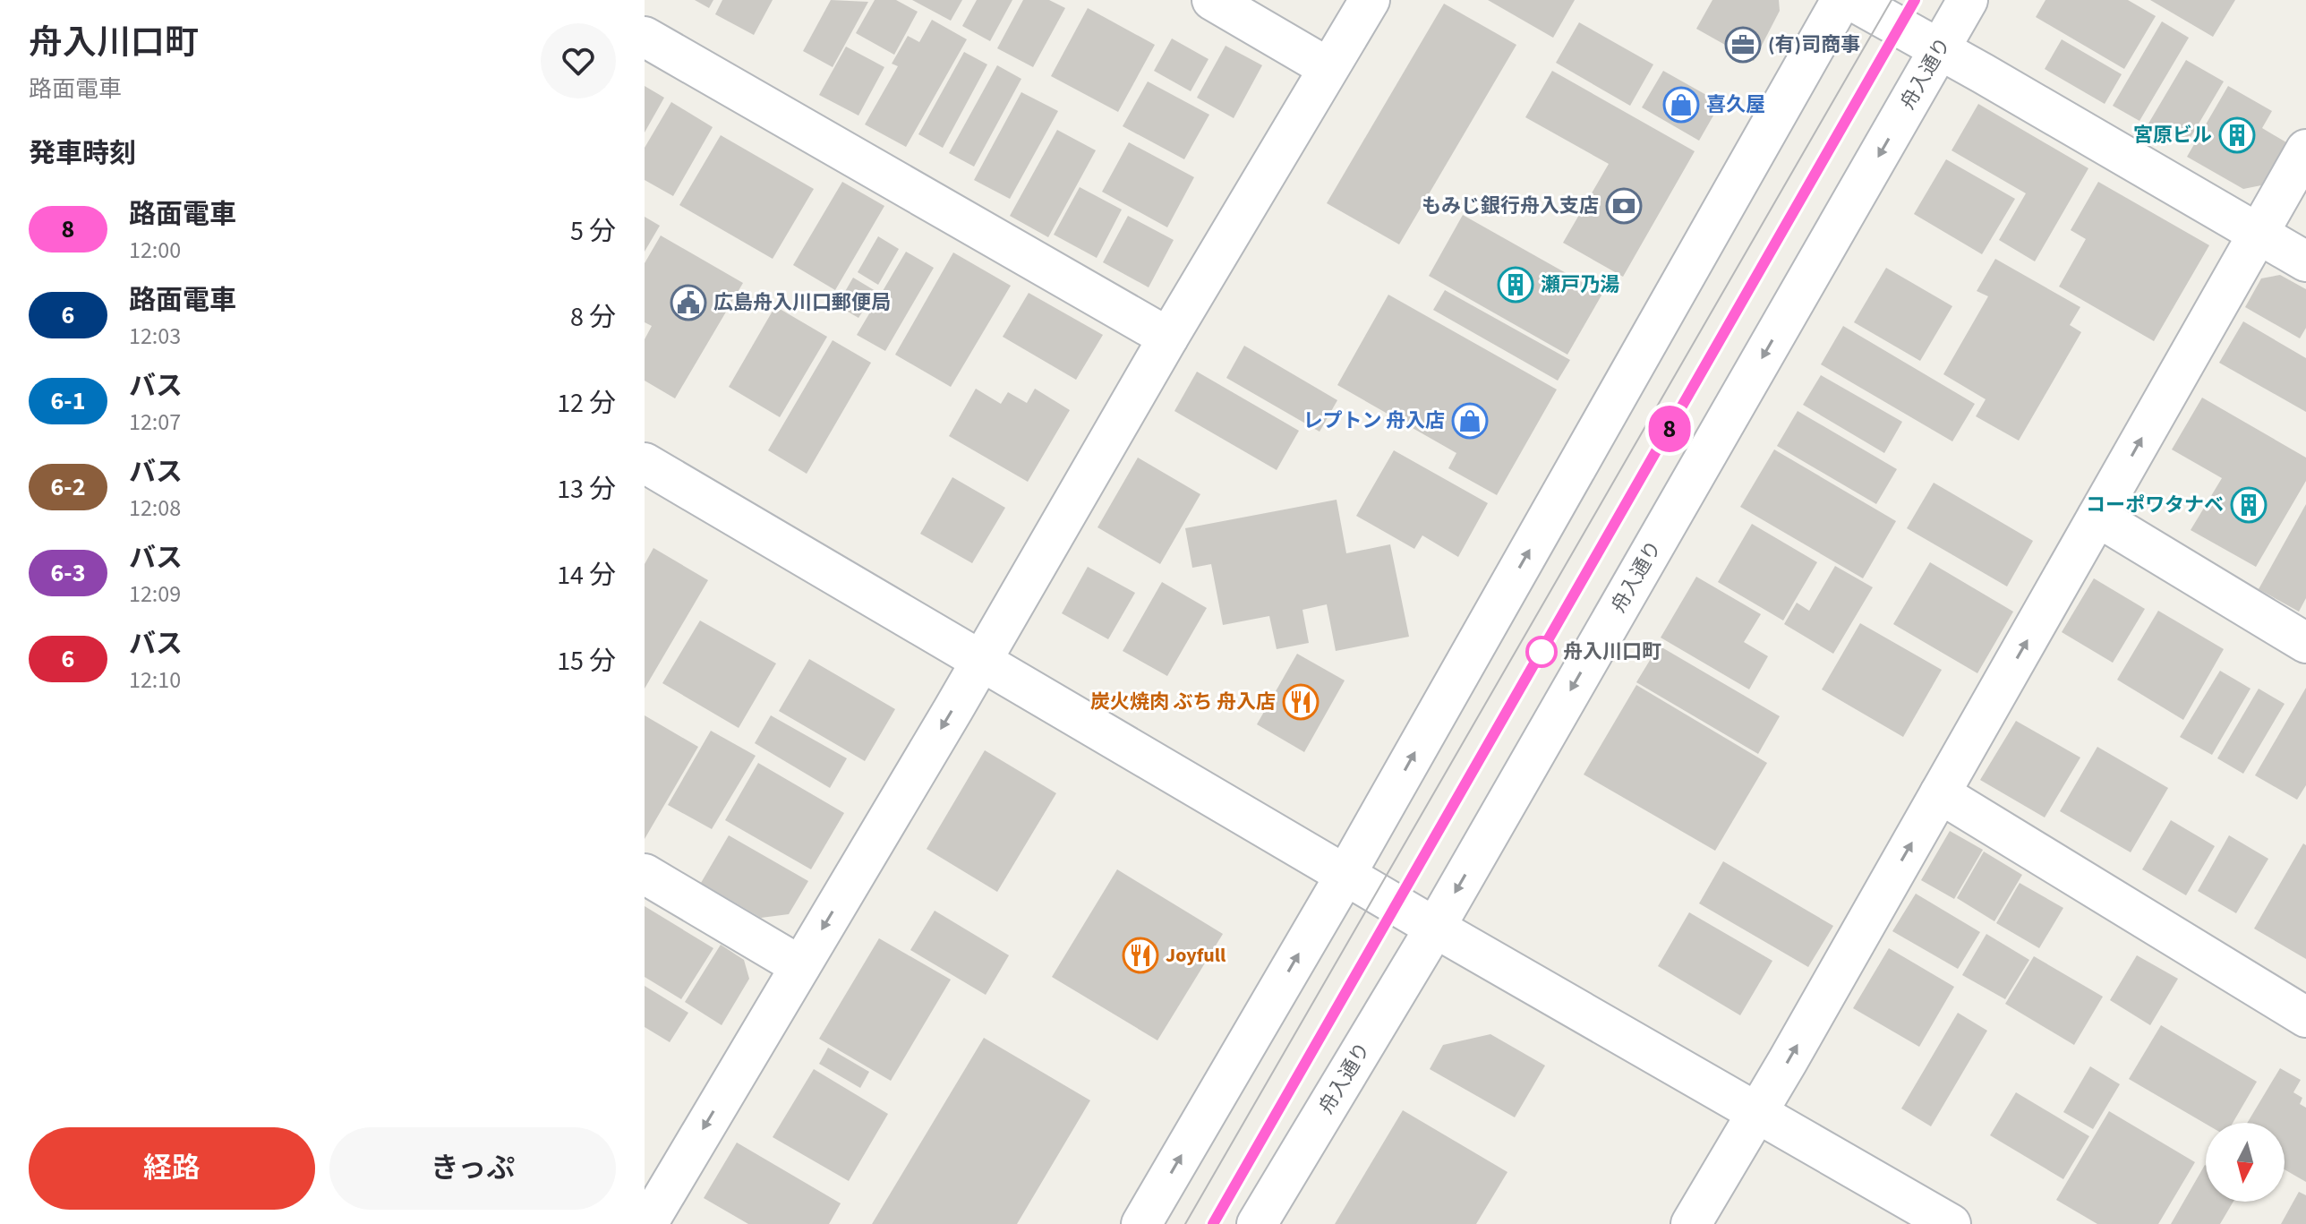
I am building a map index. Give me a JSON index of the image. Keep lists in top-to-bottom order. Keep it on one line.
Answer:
{"streets":{"street":["舟入通り"]},"places":{"office":["(有)司商事"],"shop":["喜久屋","レプトン 舟入店"],"building":["宮原ビル","瀬戸乃湯","コーポワタナベ"],"bank":["もみじ銀行舟入支店"],"public building":["広島舟入川口郵便局"],"other":["舟入川口町"],"restaurant":["炭火焼肉 ぶち 舟入店","Joyfull"]},"lines":["tram line 8"],"north":"bottom","page":{"heading":[["舟入川口町","路面電車"],"発車時刻"],"on_map":"8","list":[{"mark":"8","name":"路面電車","note":"12:00","value":"5 分"},{"mark":"6","name":"路面電車","note":"12:03","value":"8 分"},{"mark":"6-1","name":"バス","note":"12:07","value":"12 分"},{"mark":"6-2","name":"バス","note":"12:08","value":"13 分"},{"mark":"6-3","name":"バス","note":"12:09","value":"14 分"},{"mark":"6","name":"バス","note":"12:10","value":"15 分"}],"buttons":["経路","きっぷ"]}}
